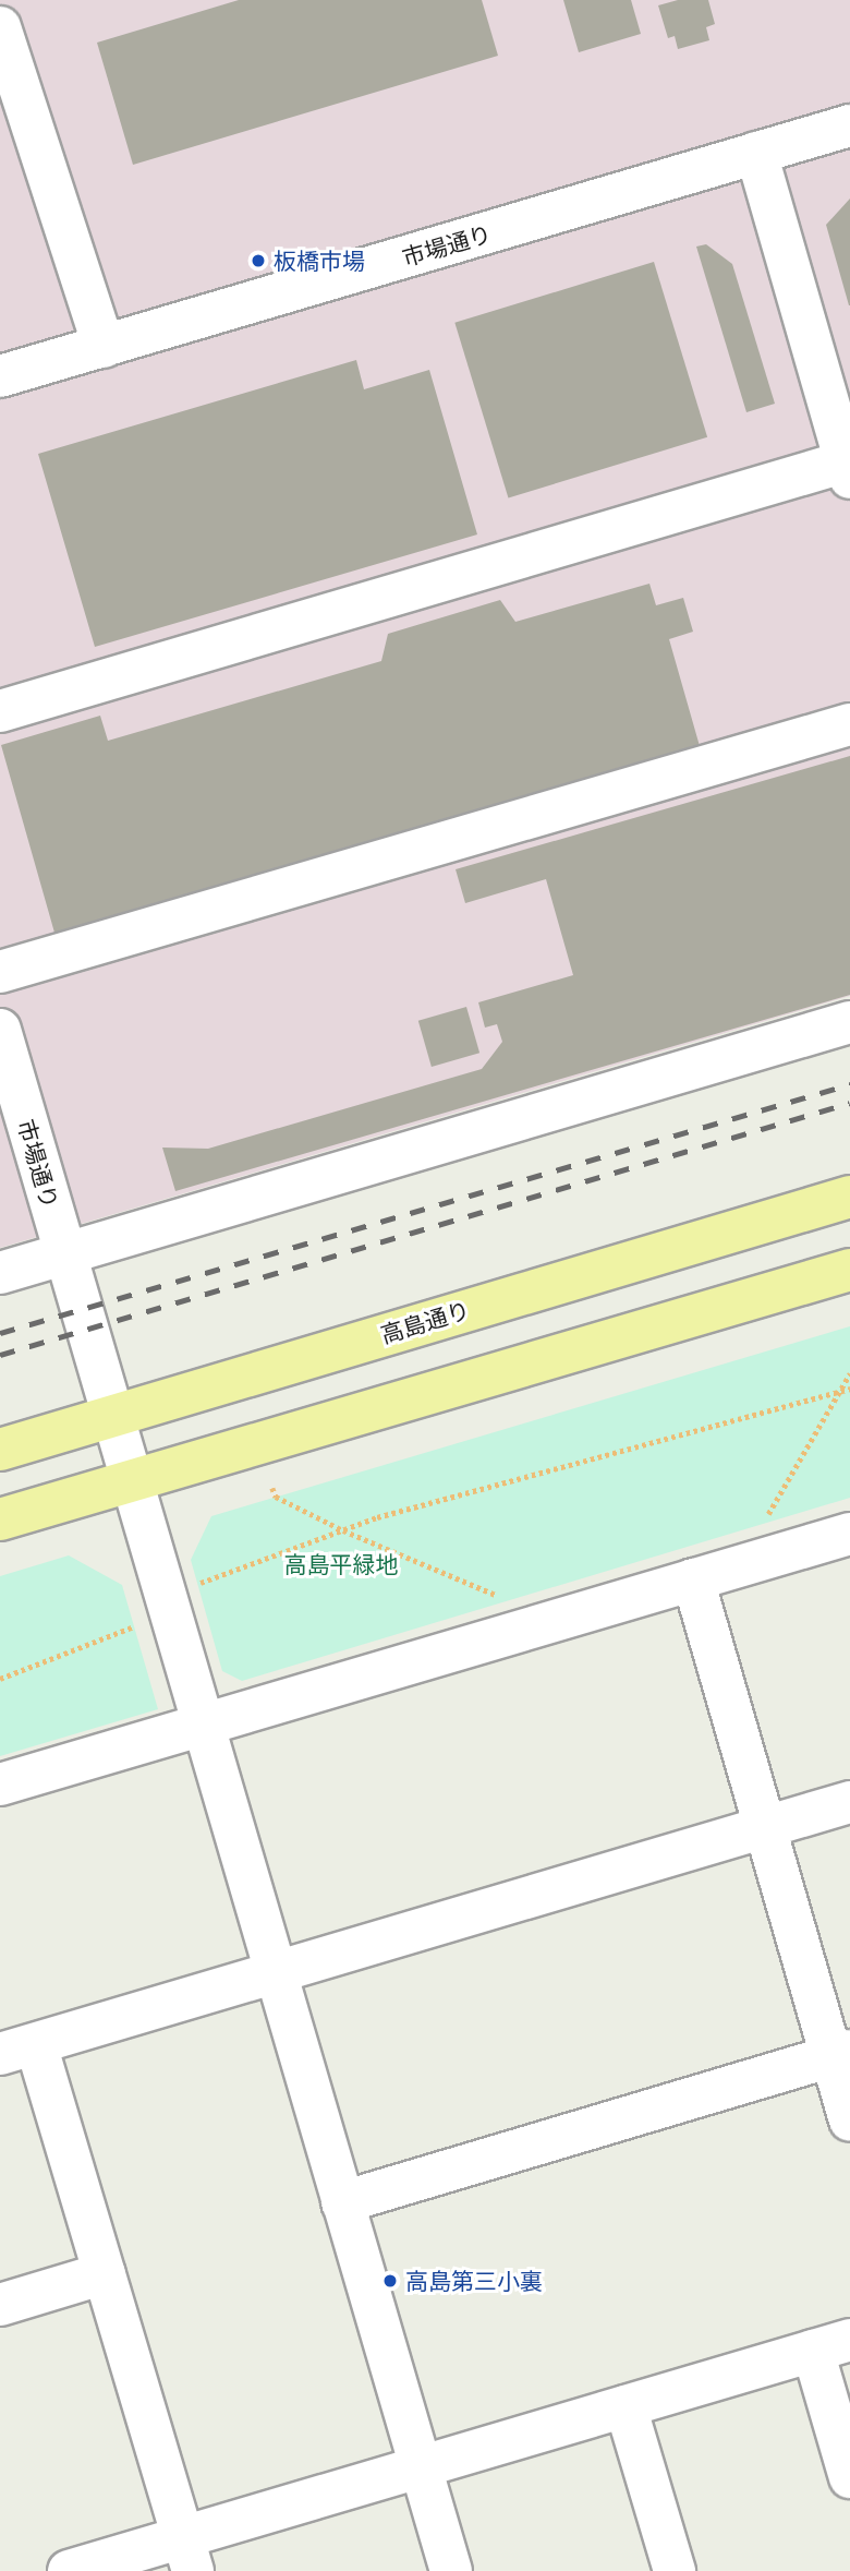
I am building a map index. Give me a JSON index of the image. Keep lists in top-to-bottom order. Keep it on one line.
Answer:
{"streets":{"main road":["高島通り"],"street":["市場通り"]},"crossings":[["市場通り","高島通り"]],"parks":["高島平緑地"],"places":["板橋市場","高島第三小裏"]}
